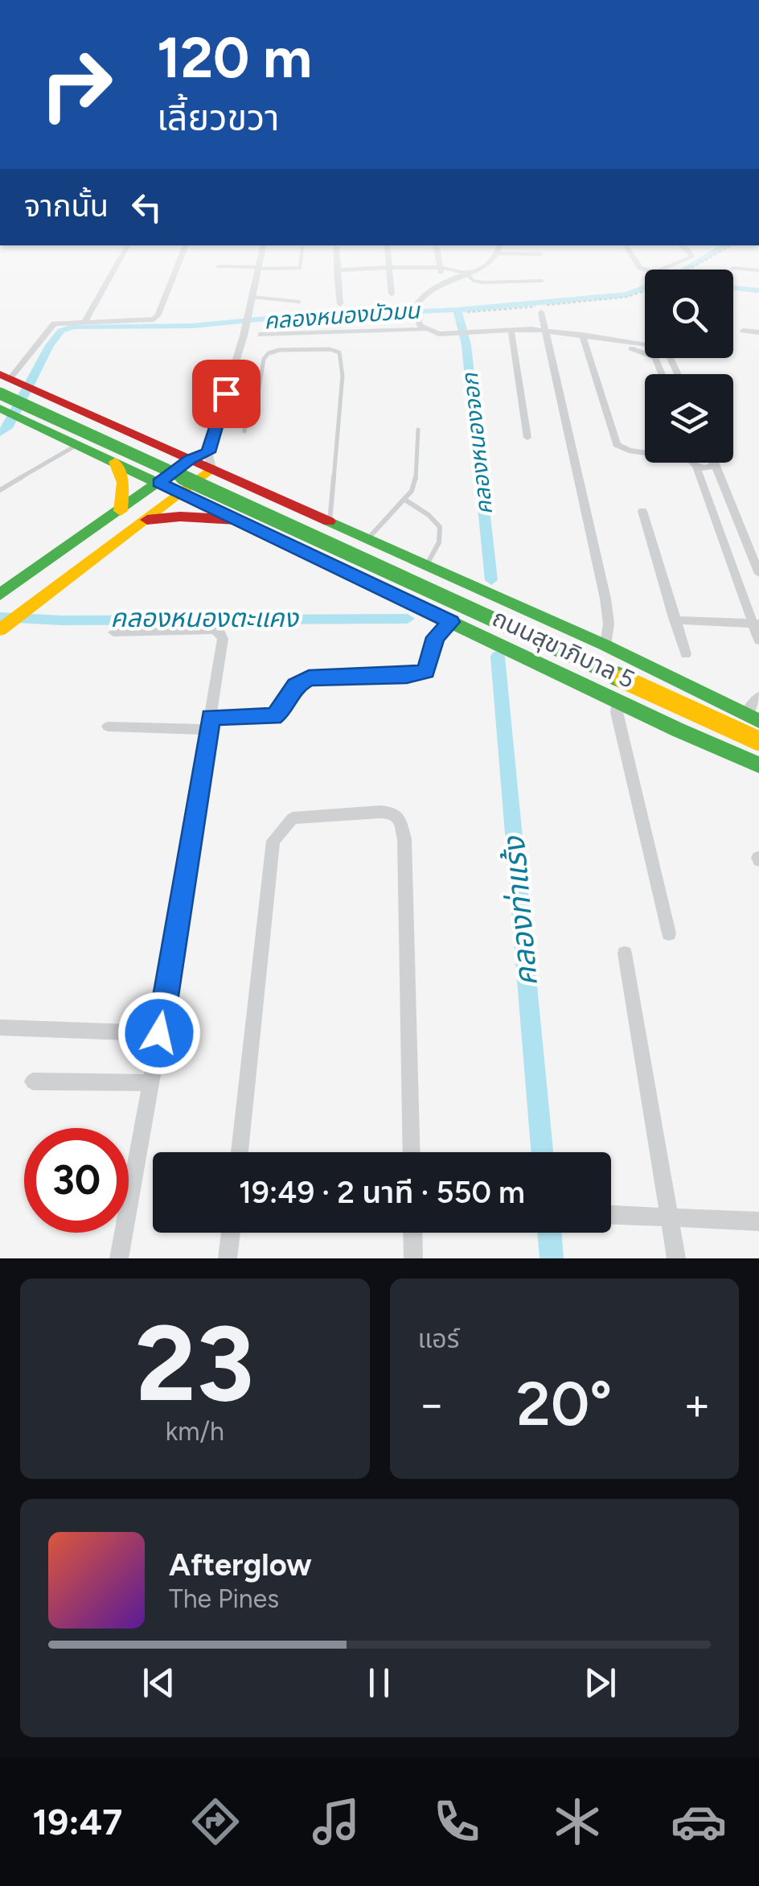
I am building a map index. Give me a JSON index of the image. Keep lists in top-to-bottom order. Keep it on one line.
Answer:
{"streets":{"main road":["ถนนสุขาภิบาล 5"]},"water":["คลองหนองบัวมน","คลองหนองจอก","คลองหนองตะแคง","คลองท่าแร้ง"],"page":{"turn":["120 m","เลี้ยวขวา"],"then":"จากนั้น","limit":"30","trip":"19:49 · 2 นาที · 550 m","tile":[["23","km/h"],"แอร์"],"heat":["−","20°","+"],"song":["Afterglow","The Pines"],"tabs":"19:47"}}
